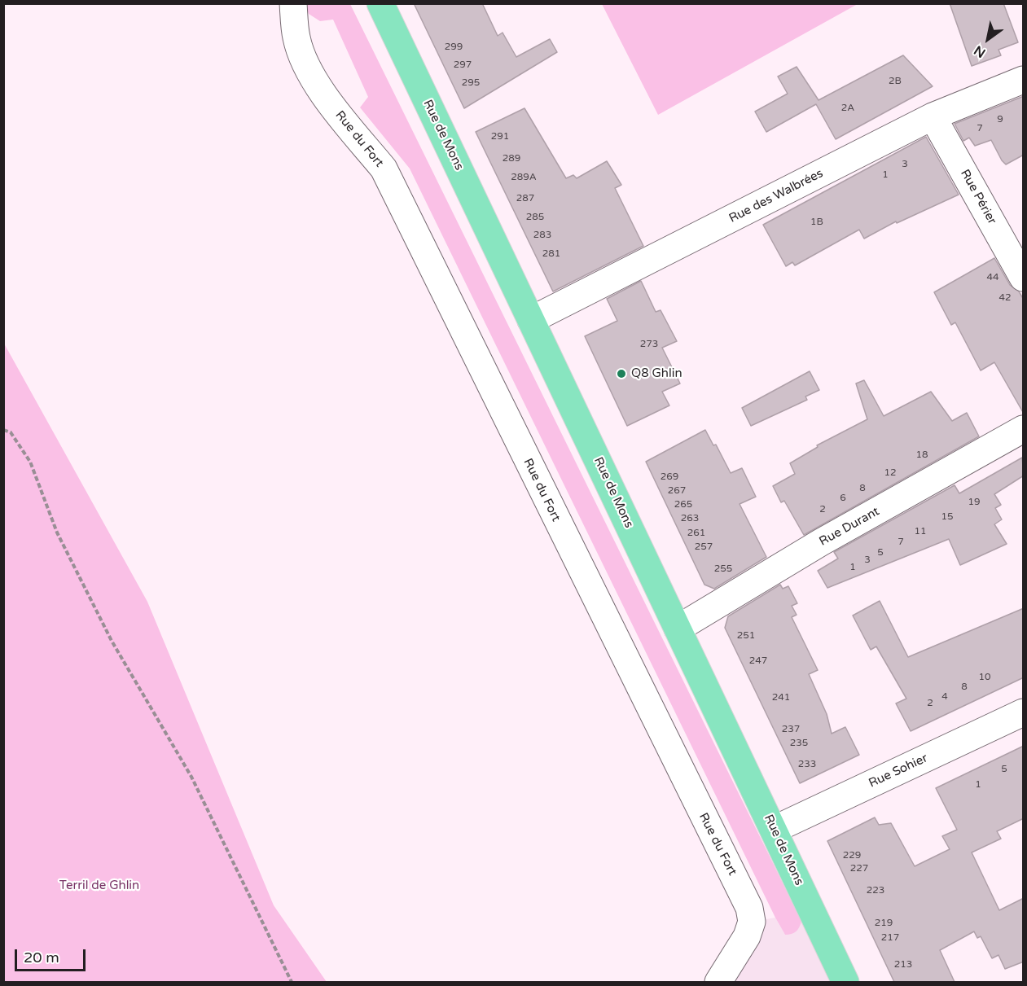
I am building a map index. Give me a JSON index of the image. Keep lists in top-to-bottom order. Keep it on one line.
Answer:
{"streets":{"main road":["Rue de Mons"],"street":["Rue du Fort","Rue des Walbrées","Rue Périer","Rue Durant","Rue Sohier"]},"crossings":[["Rue de Mons","Rue des Walbrées"],["Rue de Mons","Rue Durant"],["Rue de Mons","Rue Sohier"],["Rue des Walbrées","Rue Périer"]],"parks":["Terril de Ghlin"],"places":["Q8 Ghlin"],"house_numbers":["299","297","2B","295","2A","9","7","291","289","3","1","289A","287","285","1B","283","281","44","42","273","18","12","269","8","267","6","19","265","2","15","263","11","261","7","257","5","3","1","255","251","247","10","8","4","241","2","237","235","233","5","1","229","227","223","219","217","213"],"scale_bar":"20 m","north":"bottom left"}
